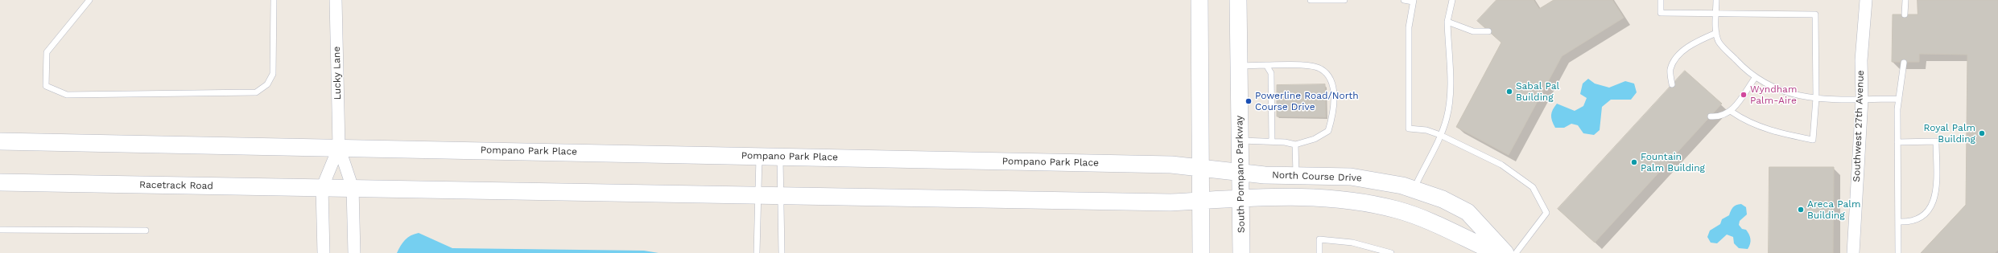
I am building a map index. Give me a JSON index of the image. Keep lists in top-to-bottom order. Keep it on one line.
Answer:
{"streets":{"street":["Lucky Lane","Southwest 27th Avenue","Pompano Park Place","South Pompano Parkway","North Course Drive","Racetrack Road"]},"crossings":[["Lucky Lane","Pompano Park Place"],["Pompano Park Place","South Pompano Parkway"],["Pompano Park Place","North Course Drive"],["South Pompano Parkway","North Course Drive"]],"places":["Sabal Pal Building","Wyndham Palm-Aire","Powerline Road/North Course Drive","Royal Palm Building","Fountain Palm Building","Areca Palm Building"]}
